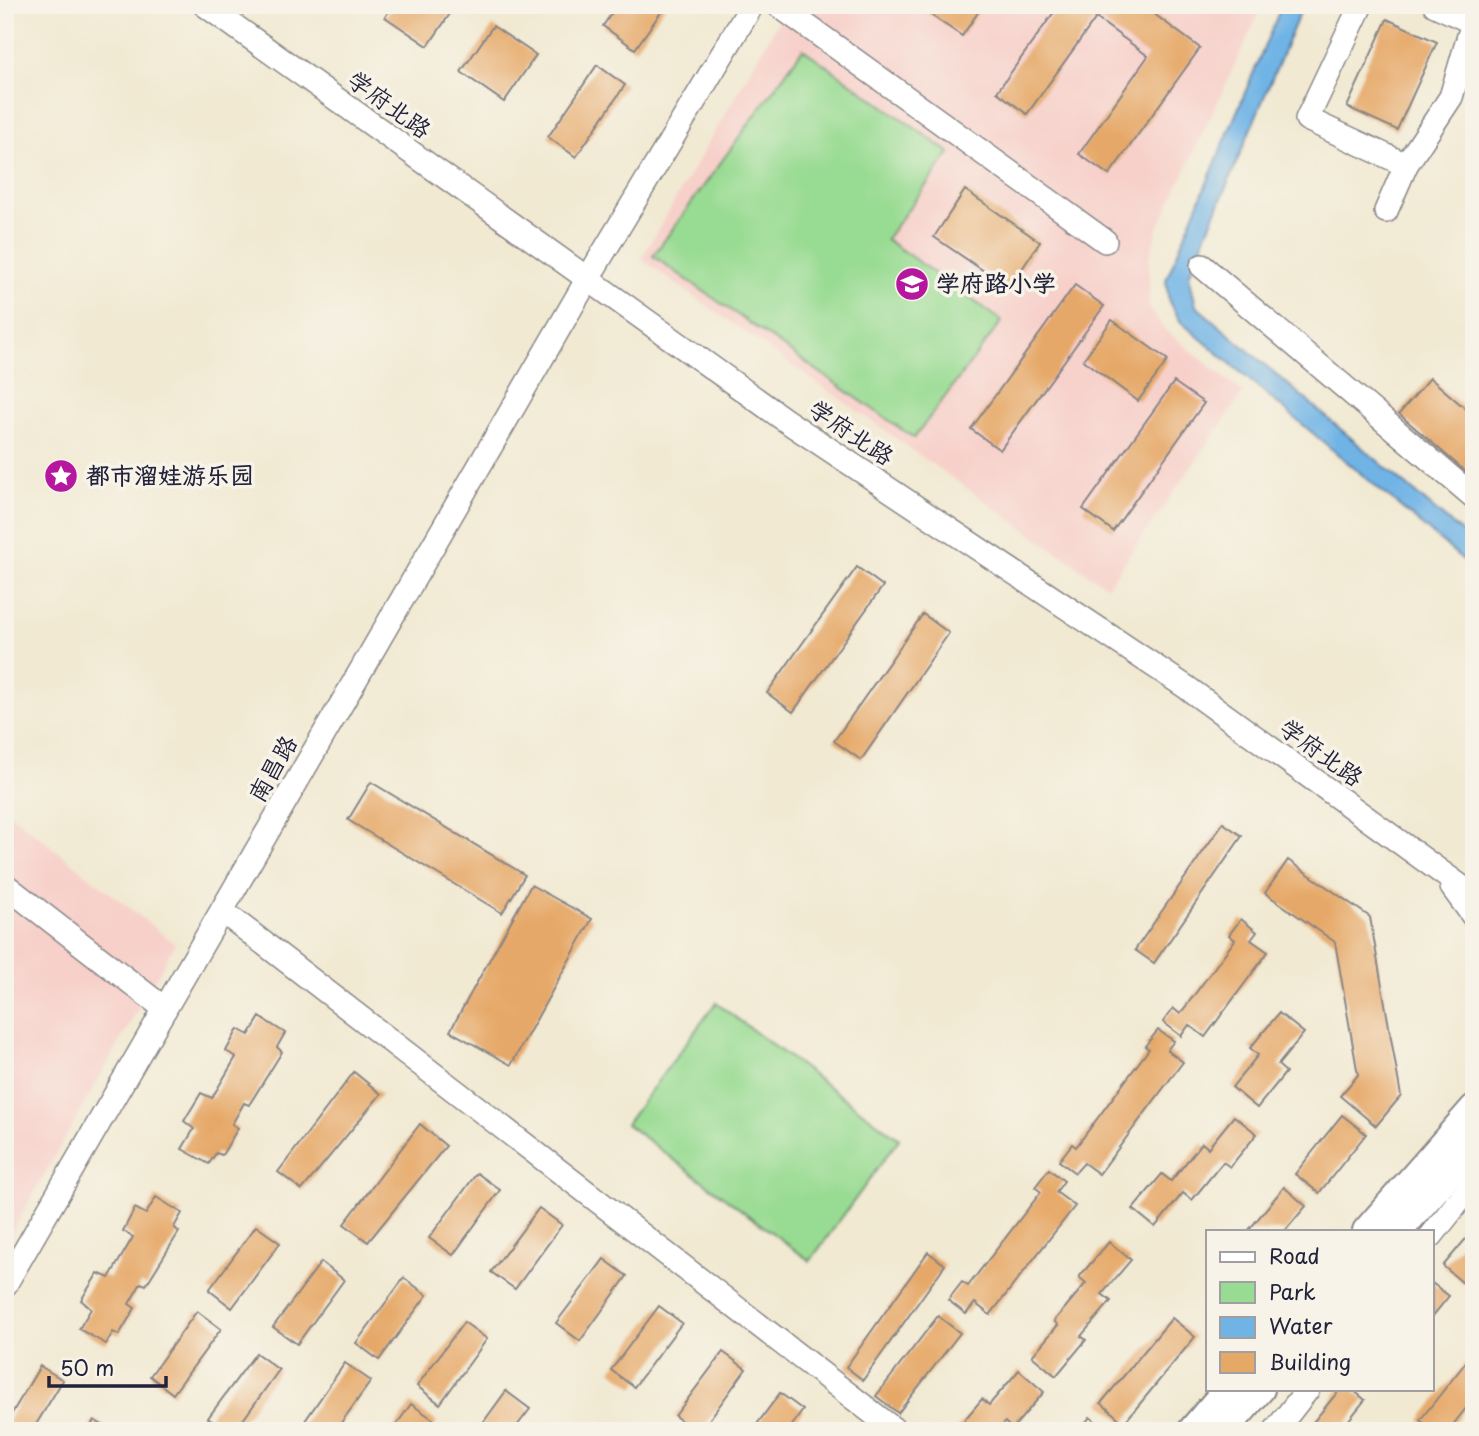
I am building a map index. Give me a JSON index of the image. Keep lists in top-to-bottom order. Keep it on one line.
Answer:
{"streets":{"street":["学府北路","南昌路"]},"crossings":[["学府北路","南昌路"]],"places":{"school or university":["学府路小学"],"place":["都市溜娃游乐园"]},"legend":["Road","Park","Water","Building"],"scale_bar":"50 m"}
